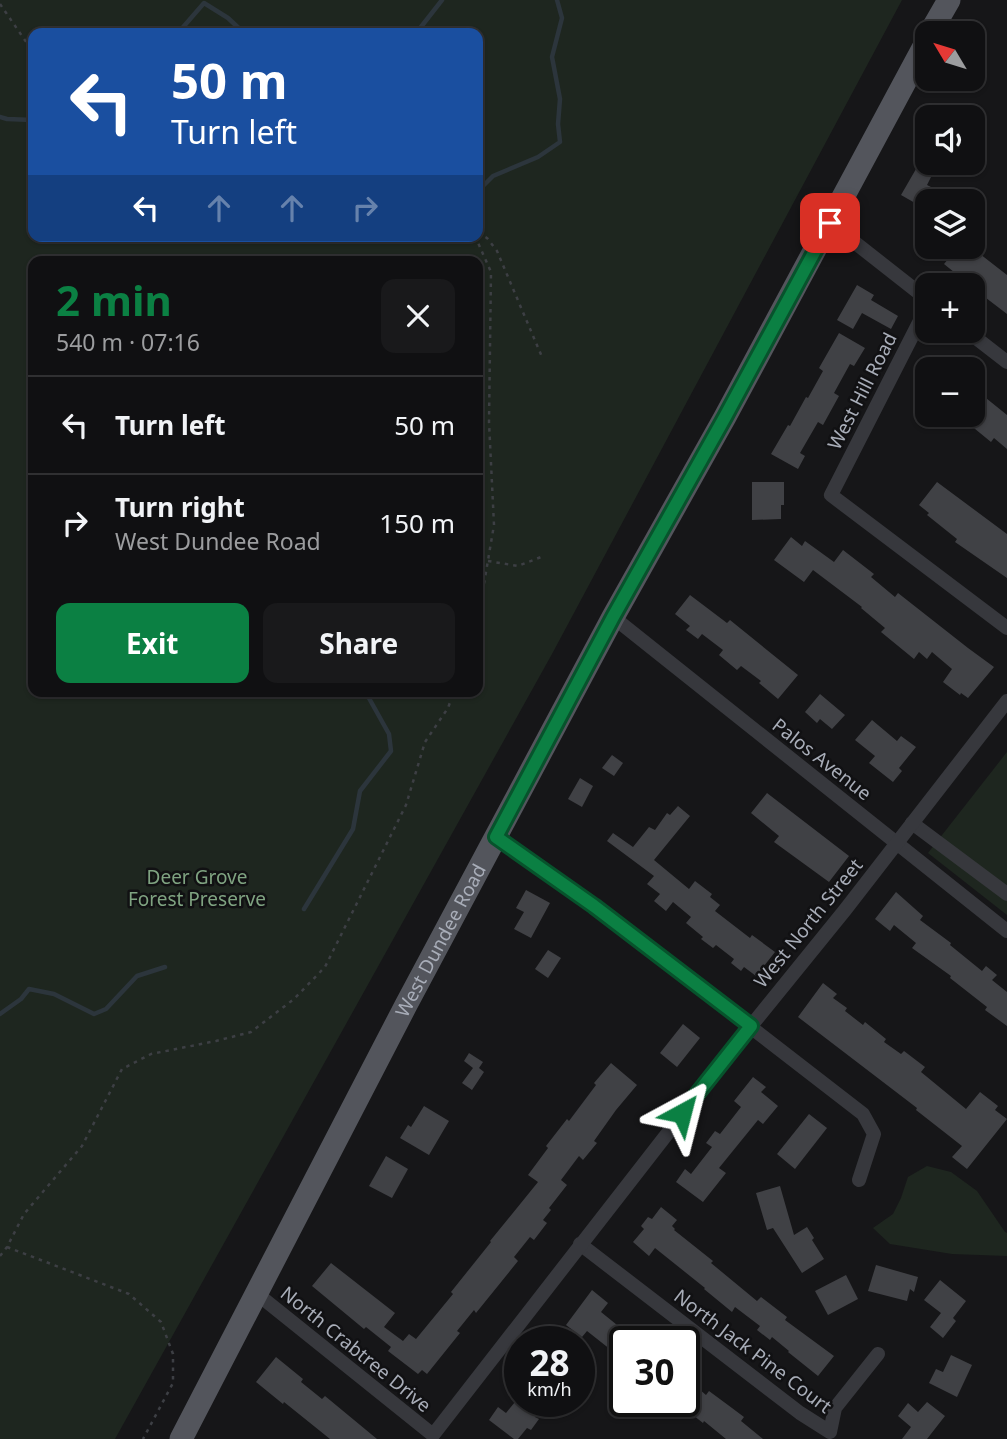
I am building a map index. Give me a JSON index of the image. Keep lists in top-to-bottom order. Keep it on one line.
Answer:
{"streets":{"main road":["West Dundee Road"],"street":["West Hill Road","Palos Avenue","West North Street","North Crabtree Drive","North Jack Pine Court"]},"crossings":[["Palos Avenue","West North Street"],["Palos Avenue","West Dundee Road"],["West North Street","North Crabtree Drive"],["West North Street","North Jack Pine Court"],["West Dundee Road","North Crabtree Drive"]],"parks":["Deer Grove Forest Preserve"],"north":"top left","page":{"map_buttons":["+","−"],"turn":["50 m","Turn left"],"heading":["2 min","540 m · 07:16"],"list":[{"name":"Turn left","value":"50 m"},{"name":"Turn right","note":"West Dundee Road","value":"150 m"}],"buttons":["Exit","Share"],"speed":"28 km/h","limit":"30"}}
